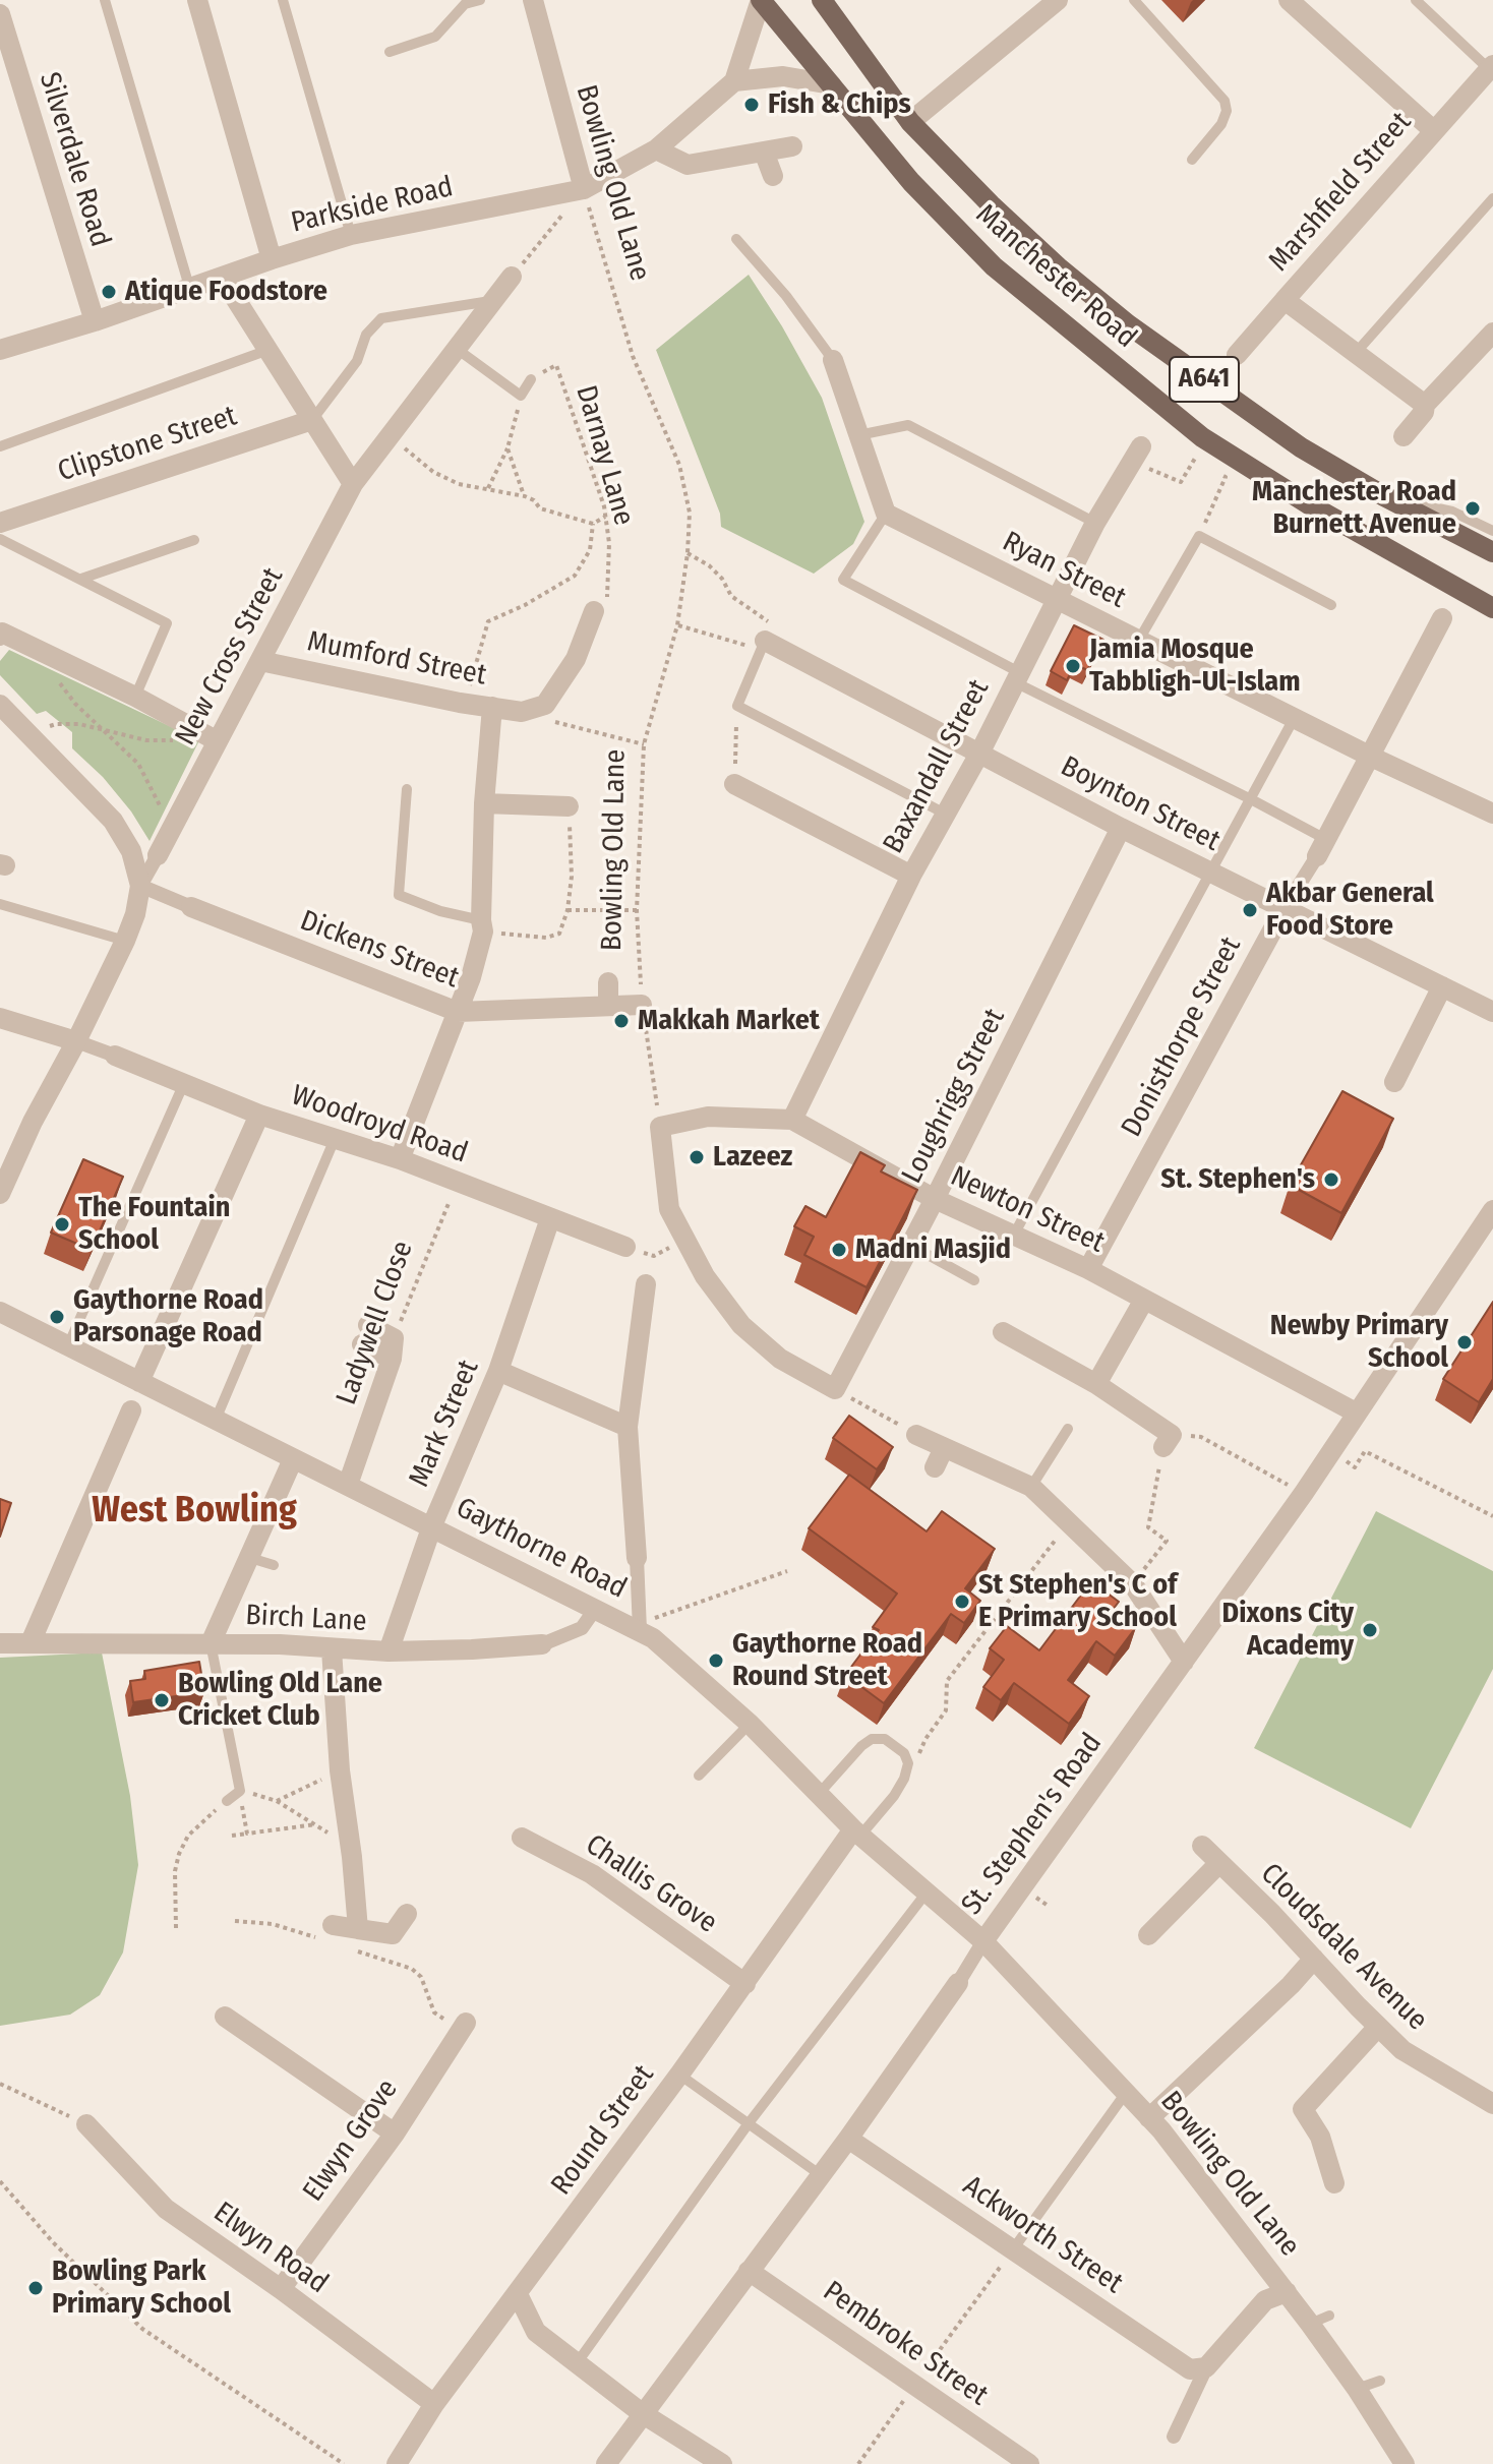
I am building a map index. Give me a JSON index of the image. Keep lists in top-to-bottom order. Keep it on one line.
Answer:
{"streets":{"main road":["Manchester Road","A641"],"street":["Silverdale Road","Bowling Old Lane","Marshfield Street","Parkside Road","Clipstone Street","Ryan Street","New Cross Street","Mumford Street","Baxandall Street","Boynton Street","Dickens Street","Donisthorpe Street","Loughrigg Street","Woodroyd Road","Newton Street","Ladywell Close","Mark Street","Gaythorne Road","Birch Lane","St. Stephen's Road","Challis Grove","Cloudsdale Avenue","Round Street","Elwyn Grove","Ackworth Street","Elwyn Road","Pembroke Street"],"path":["Darnay Lane"]},"crossings":[["Silverdale Road","Parkside Road"],["Bowling Old Lane","Parkside Road"],["Bowling Old Lane","Dickens Street"],["Bowling Old Lane","Newton Street"],["Bowling Old Lane","Gaythorne Road"],["Bowling Old Lane","St. Stephen's Road"],["Ryan Street","Baxandall Street"],["Ryan Street","Donisthorpe Street"],["New Cross Street","Mumford Street"],["New Cross Street","Dickens Street"],["Baxandall Street","Boynton Street"],["Baxandall Street","Newton Street"],["Boynton Street","Donisthorpe Street"],["Boynton Street","Loughrigg Street"],["Donisthorpe Street","Newton Street"],["Loughrigg Street","Newton Street"],["Woodroyd Road","Ladywell Close"],["Woodroyd Road","Mark Street"],["Newton Street","St. Stephen's Road"],["Ladywell Close","Gaythorne Road"],["Mark Street","Gaythorne Road"],["Mark Street","Birch Lane"],["Gaythorne Road","Birch Lane"],["Gaythorne Road","St. Stephen's Road"],["Gaythorne Road","Round Street"],["St. Stephen's Road","Ackworth Street"],["St. Stephen's Road","Pembroke Street"],["Challis Grove","Round Street"],["Round Street","Elwyn Road"],["Elwyn Grove","Elwyn Road"]],"districts":["West Bowling"],"places":["Fish & Chips","Atique Foodstore","Manchester Road Burnett Avenue","Jamia Mosque Tabbligh-Ul-Islam","Akbar General Food Store","Makkah Market","Lazeez","St. Stephen's","The Fountain School","Madni Masjid","Gaythorne Road Parsonage Road","Newby Primary School","St Stephen's C of E Primary School","Dixons City Academy","Gaythorne Road Round Street","Bowling Old Lane Cricket Club","Bowling Park Primary School"]}
